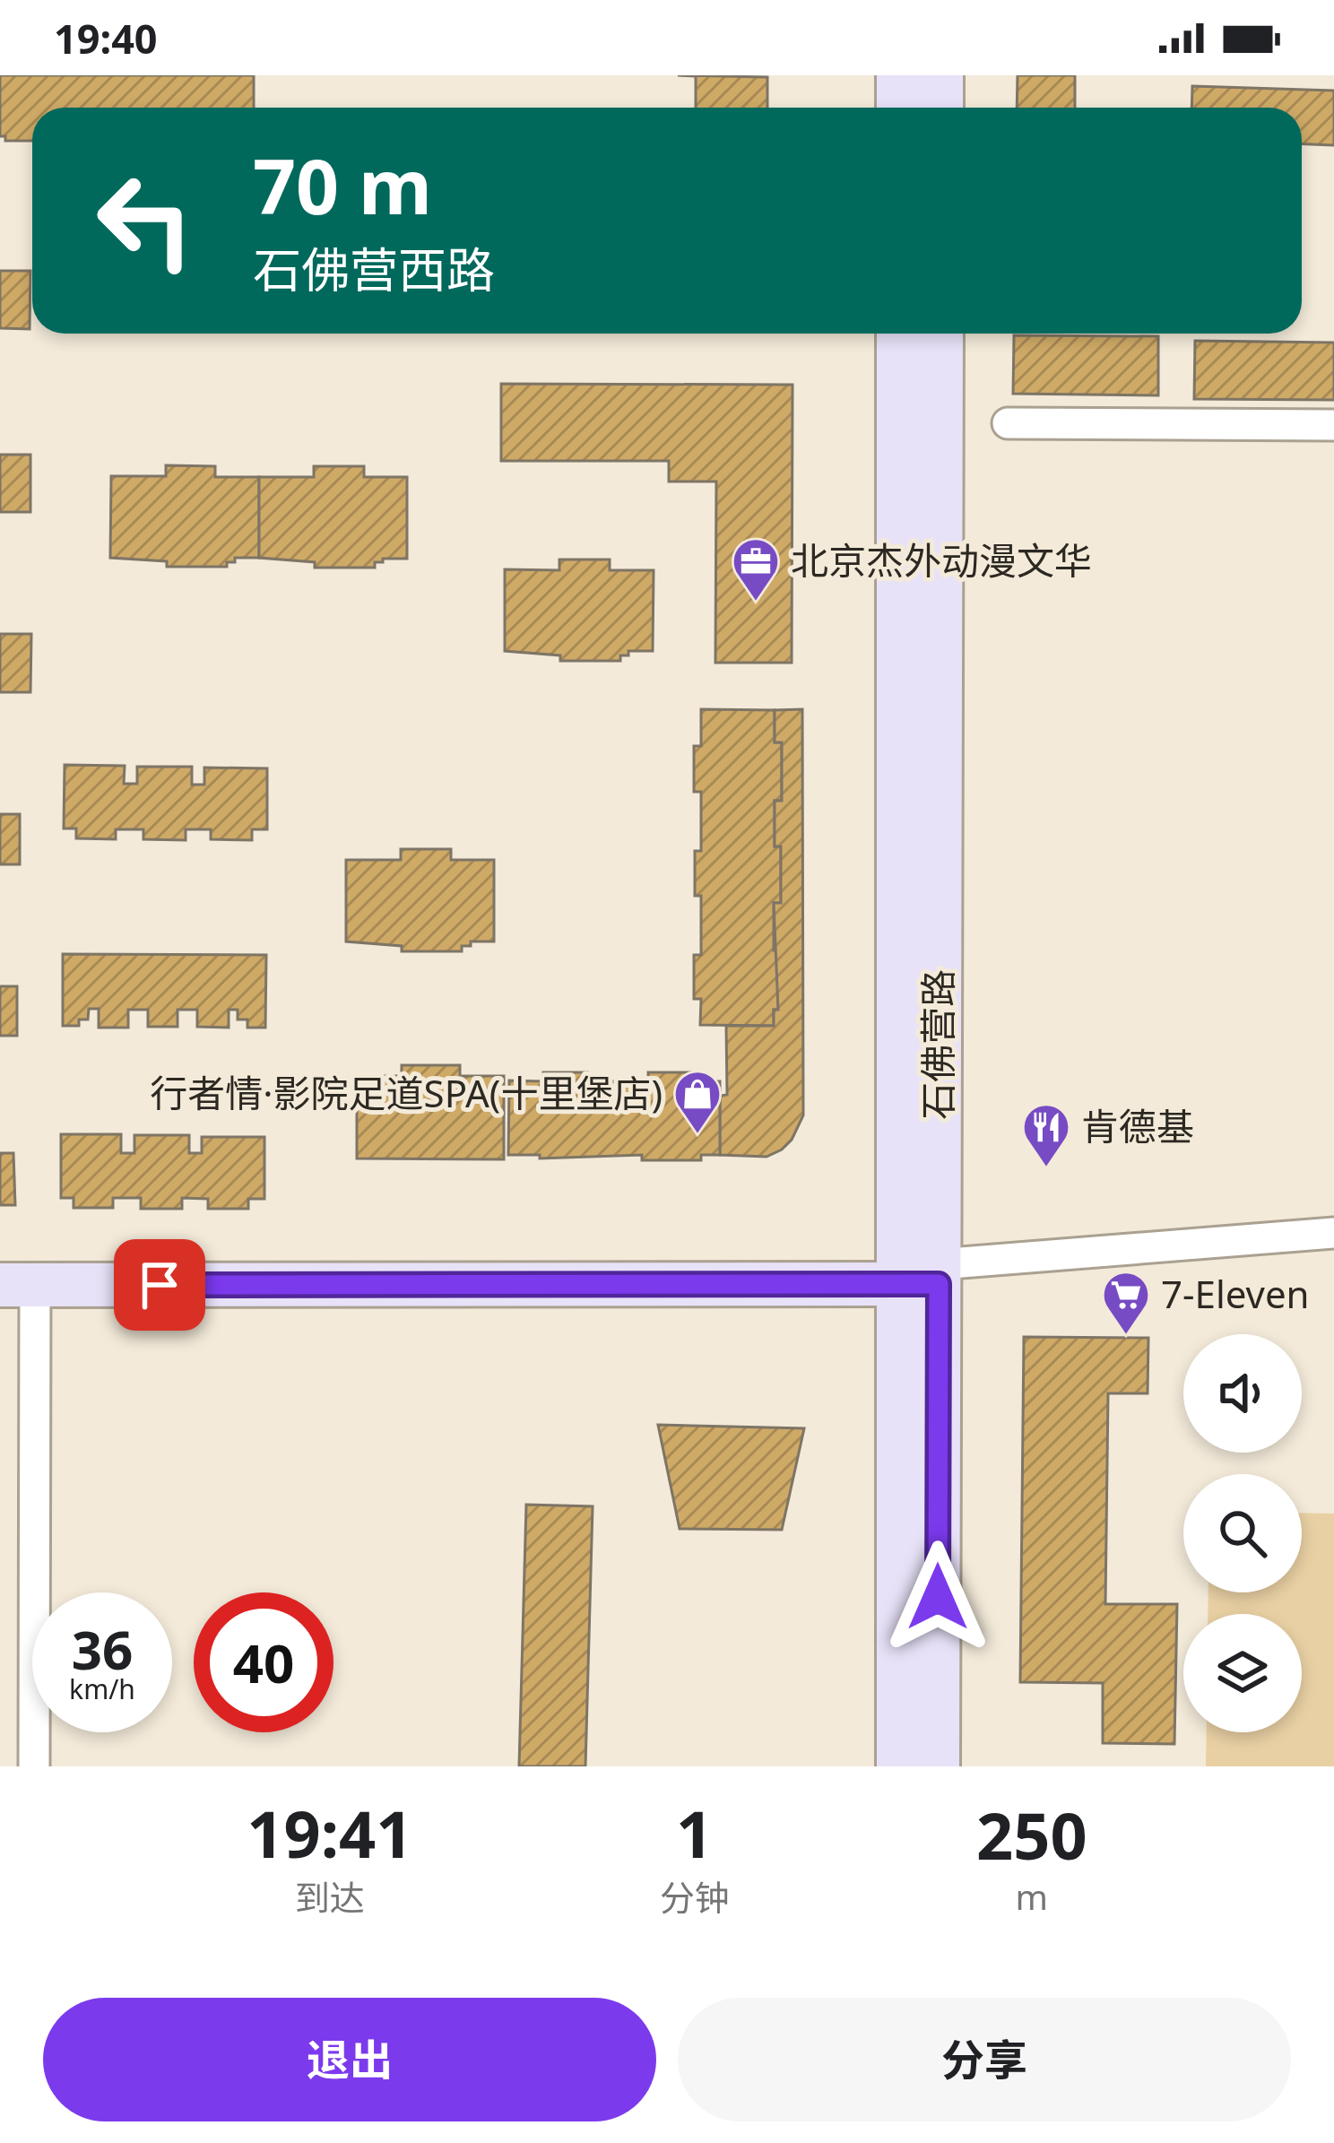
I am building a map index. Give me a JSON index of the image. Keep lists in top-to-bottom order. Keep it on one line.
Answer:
{"streets":{"street":["石佛营路"]},"places":{"office":["北京杰外动漫文华"],"shop":["行者情·影院足道SPA(十里堡店)"],"restaurant":["肯德基"],"supermarket":["7-Eleven"]},"page":{"status":"19:40","turn":["70 m","石佛营西路"],"speed":"36 km/h","limit":"40","eta":["19:41","到达","1","分钟","250","m"],"buttons":["退出","分享"]}}
